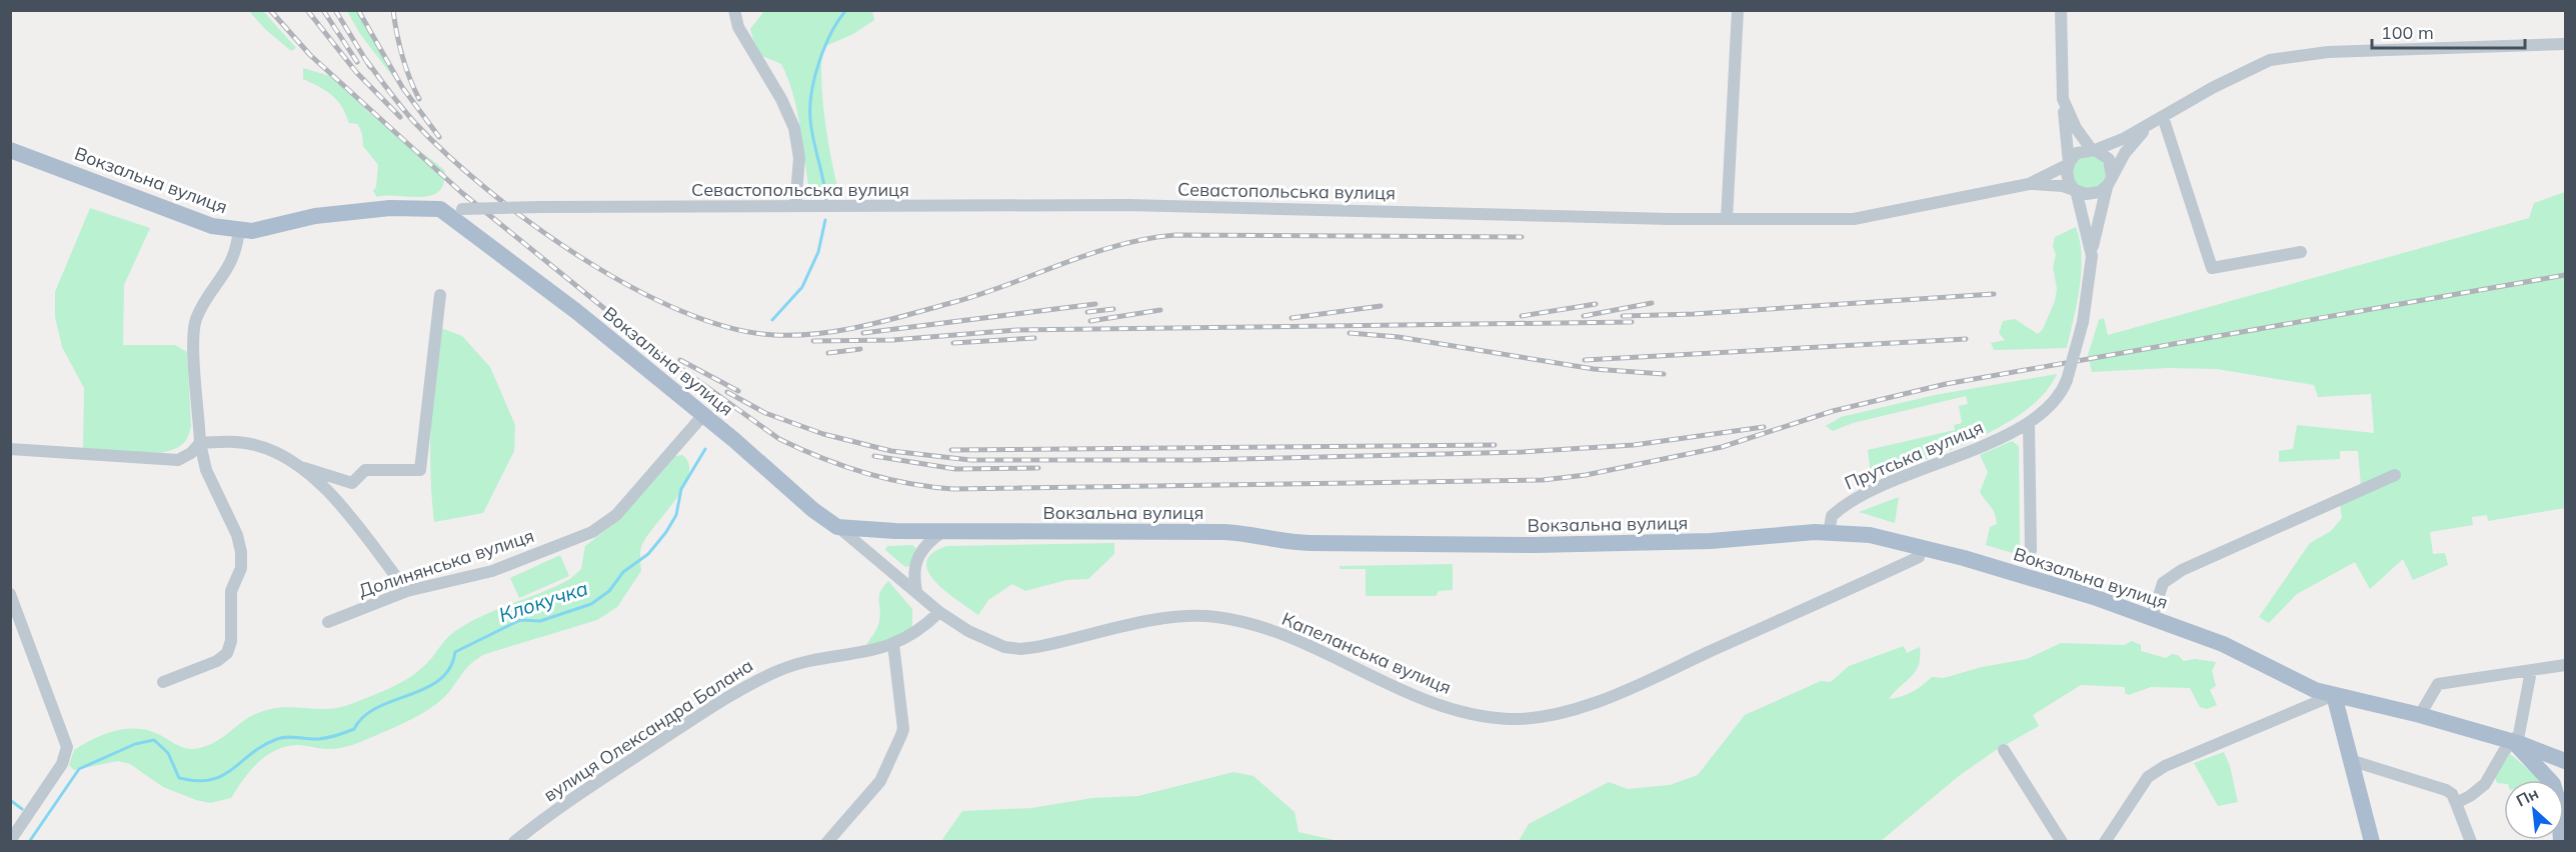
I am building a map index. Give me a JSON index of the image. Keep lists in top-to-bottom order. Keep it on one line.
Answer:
{"streets":{"main road":["Вокзальна вулиця"],"street":["Севастопольська вулиця","Прутська вулиця","Долинянська вулиця","Капеланська вулиця","вулиця Олександра Балана"]},"crossings":[["Вокзальна вулиця","Севастопольська вулиця"],["Вокзальна вулиця","Прутська вулиця"],["Вокзальна вулиця","Долинянська вулиця"],["Вокзальна вулиця","Капеланська вулиця"],["Капеланська вулиця","вулиця Олександра Балана"]],"water":["Клокучка"],"scale_bar":"100 m","north":"top left"}
